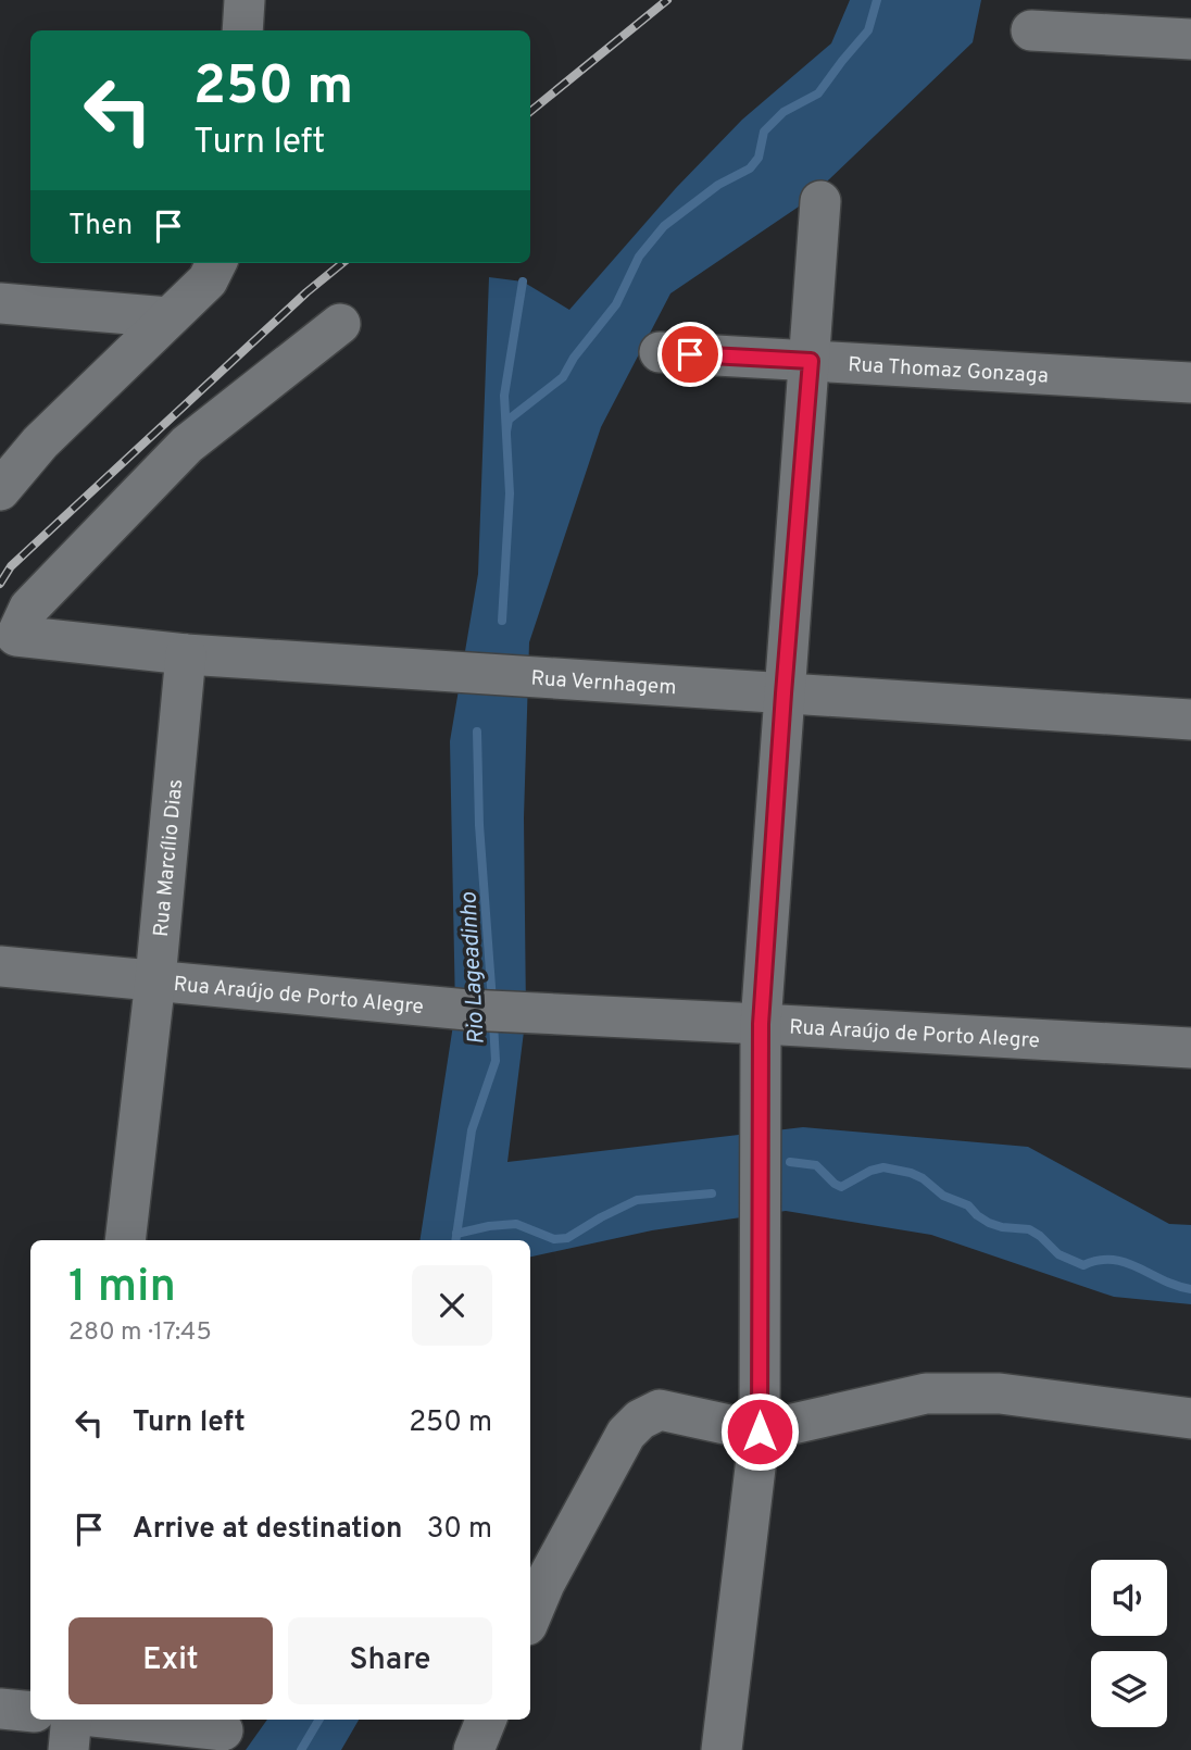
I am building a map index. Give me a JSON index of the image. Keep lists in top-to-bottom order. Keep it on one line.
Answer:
{"streets":{"street":["Rua Thomaz Gonzaga","Rua Vernhagem","Rua Marcílio Dias","Rua Araújo de Porto Alegre"]},"crossings":[["Rua Vernhagem","Rua Marcílio Dias"],["Rua Marcílio Dias","Rua Araújo de Porto Alegre"]],"water":["Rio Lageadinho"],"page":{"turn":["250 m","Turn left"],"then":"Then","heading":["1 min","280 m · 17:45"],"list":[{"name":"Turn left","value":"250 m"},{"name":"Arrive at destination","value":"30 m"}],"buttons":["Exit","Share"]}}
